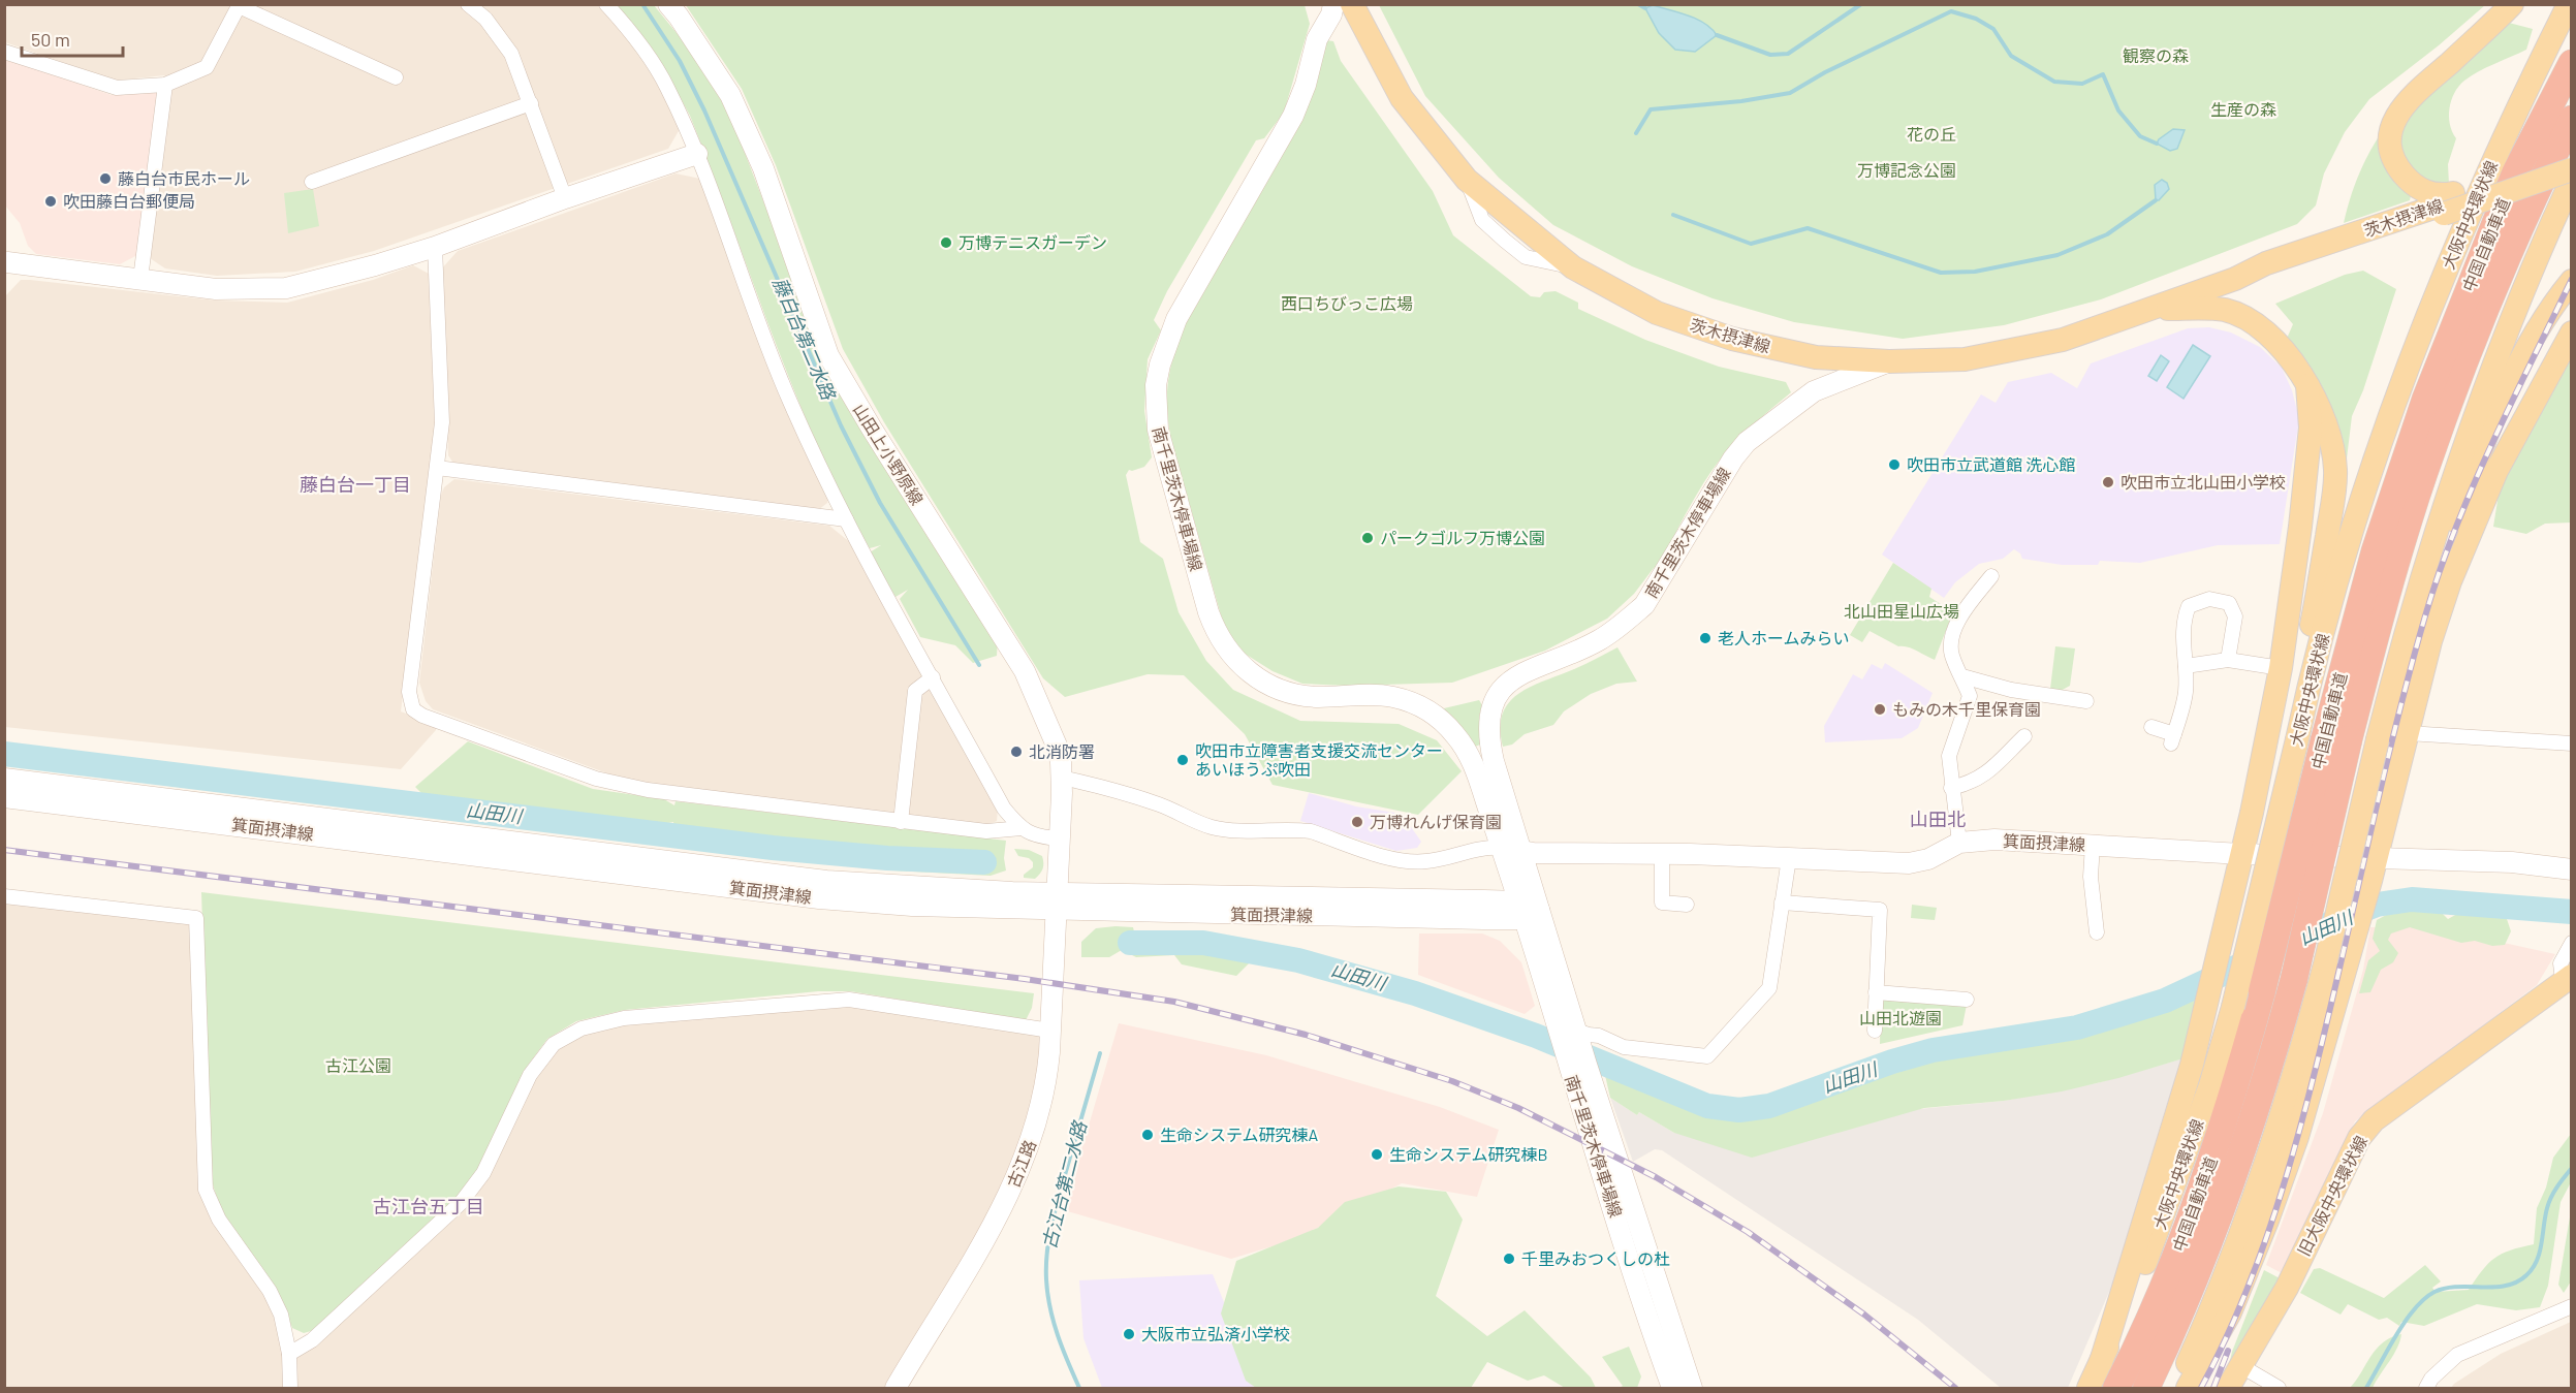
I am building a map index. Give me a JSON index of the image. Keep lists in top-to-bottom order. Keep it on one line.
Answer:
{"streets":{"highway":["中国自動車道"],"main road":["大阪中央環状線","茨木摂津線","山田上小野原線","南千里茨木停車場線","箕面摂津線","古江路","旧大阪中央環状線"]},"crossings":[["茨木摂津線","南千里茨木停車場線"],["山田上小野原線","箕面摂津線"],["山田上小野原線","古江路"],["南千里茨木停車場線","箕面摂津線"],["箕面摂津線","古江路"]],"districts":["藤白台一丁目","山田北","古江台五丁目"],"water":["藤白台第二水路","山田川","古江台第二水路"],"parks":["観察の森","生産の森","花の丘","万博記念公園","西口ちびっこ広場","北山田星山広場","山田北遊園","古江公園"],"places":["藤白台市民ホール","吹田藤白台郵便局","万博テニスガーデン","吹田市立武道館 洗心館","吹田市立北山田小学校","パークゴルフ万博公園","老人ホームみらい","もみの木千里保育園","北消防署","吹田市立障害者支援交流センター あいほうぷ吹田","万博れんげ保育園","生命システム研究棟A","生命システム研究棟B","千里みおつくしの杜","大阪市立弘済小学校"],"scale_bar":"50 m"}
